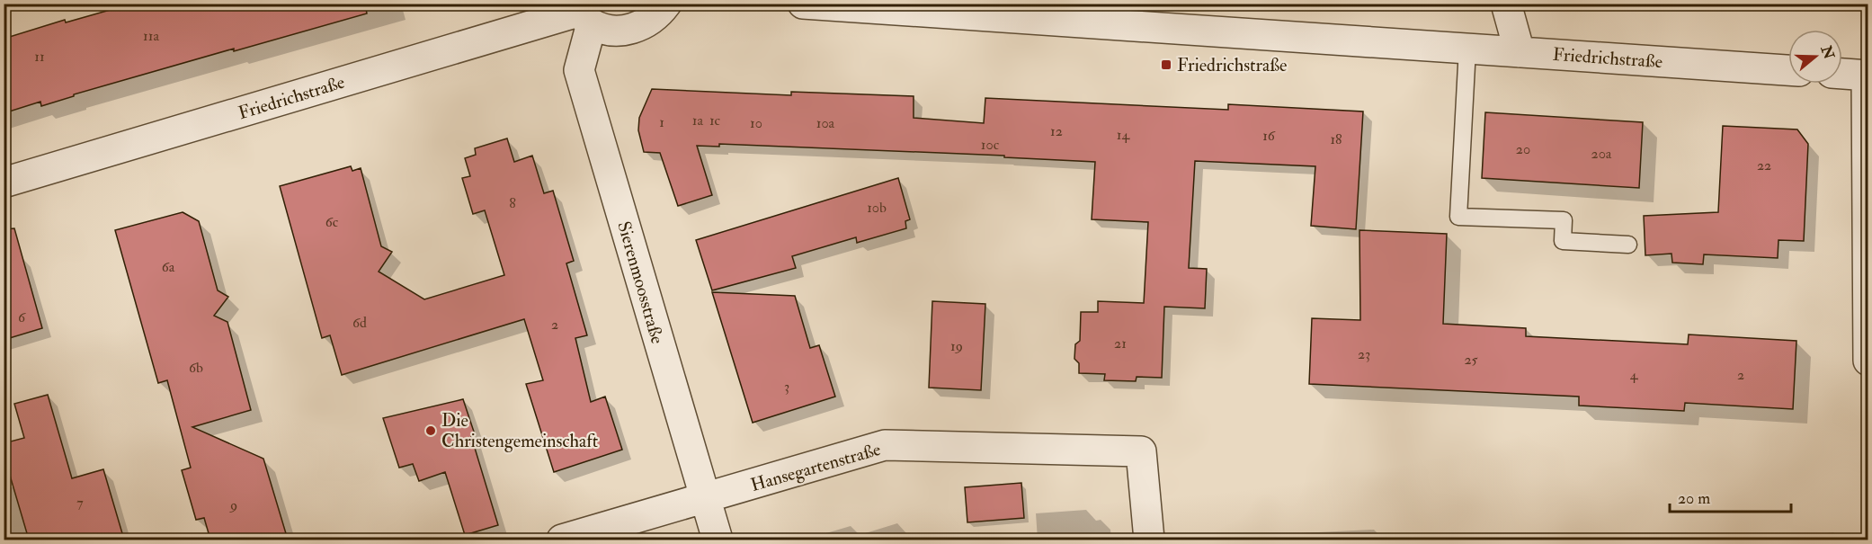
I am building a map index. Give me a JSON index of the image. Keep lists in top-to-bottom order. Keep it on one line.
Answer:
{"streets":{"street":["Friedrichstraße","Sierenmoosstraße","Hansegartenstraße"]},"crossings":[["Friedrichstraße","Sierenmoosstraße"],["Sierenmoosstraße","Hansegartenstraße"]],"places":{"transit":["Friedrichstraße"],"other":["Die Christengemeinschaft"]},"house_numbers":["11a","11","1a","1c","1","10","10a","12","14","16","18","10c","20","20a","22","8","10b","6c","6a","6","6d","2","21","19","23","25","6b","4","2","3","7","9"],"scale_bar":"20 m","north":"right"}
